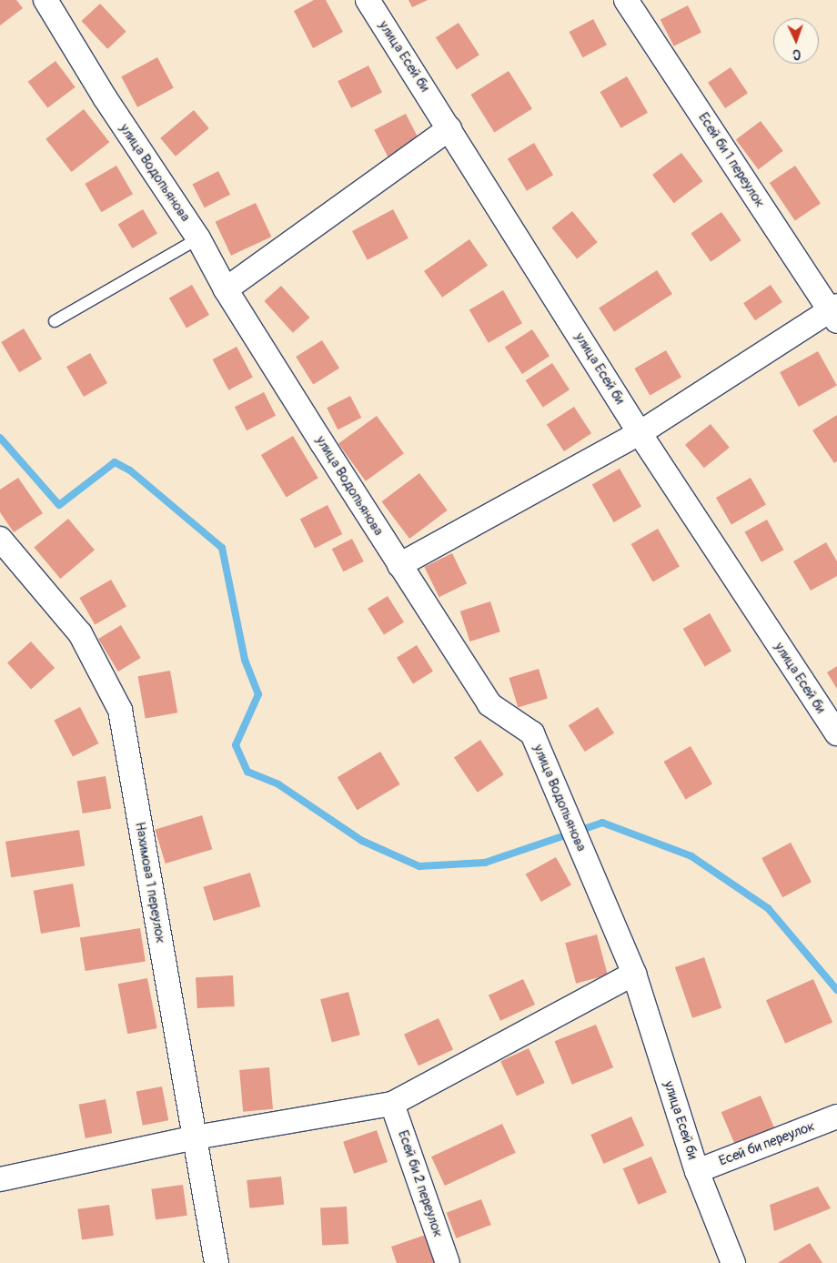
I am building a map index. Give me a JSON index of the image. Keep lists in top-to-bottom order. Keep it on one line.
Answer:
{"streets":{"street":["улица Есей би","Есей би 1 переулок","улица Водопьянова","Нахимова 1 переулок","Есей би переулок","Есей би 2 переулок"]},"crossings":[["улица Есей би","улица Водопьянова"],["улица Есей би","Есей би переулок"]],"north":"bottom"}
